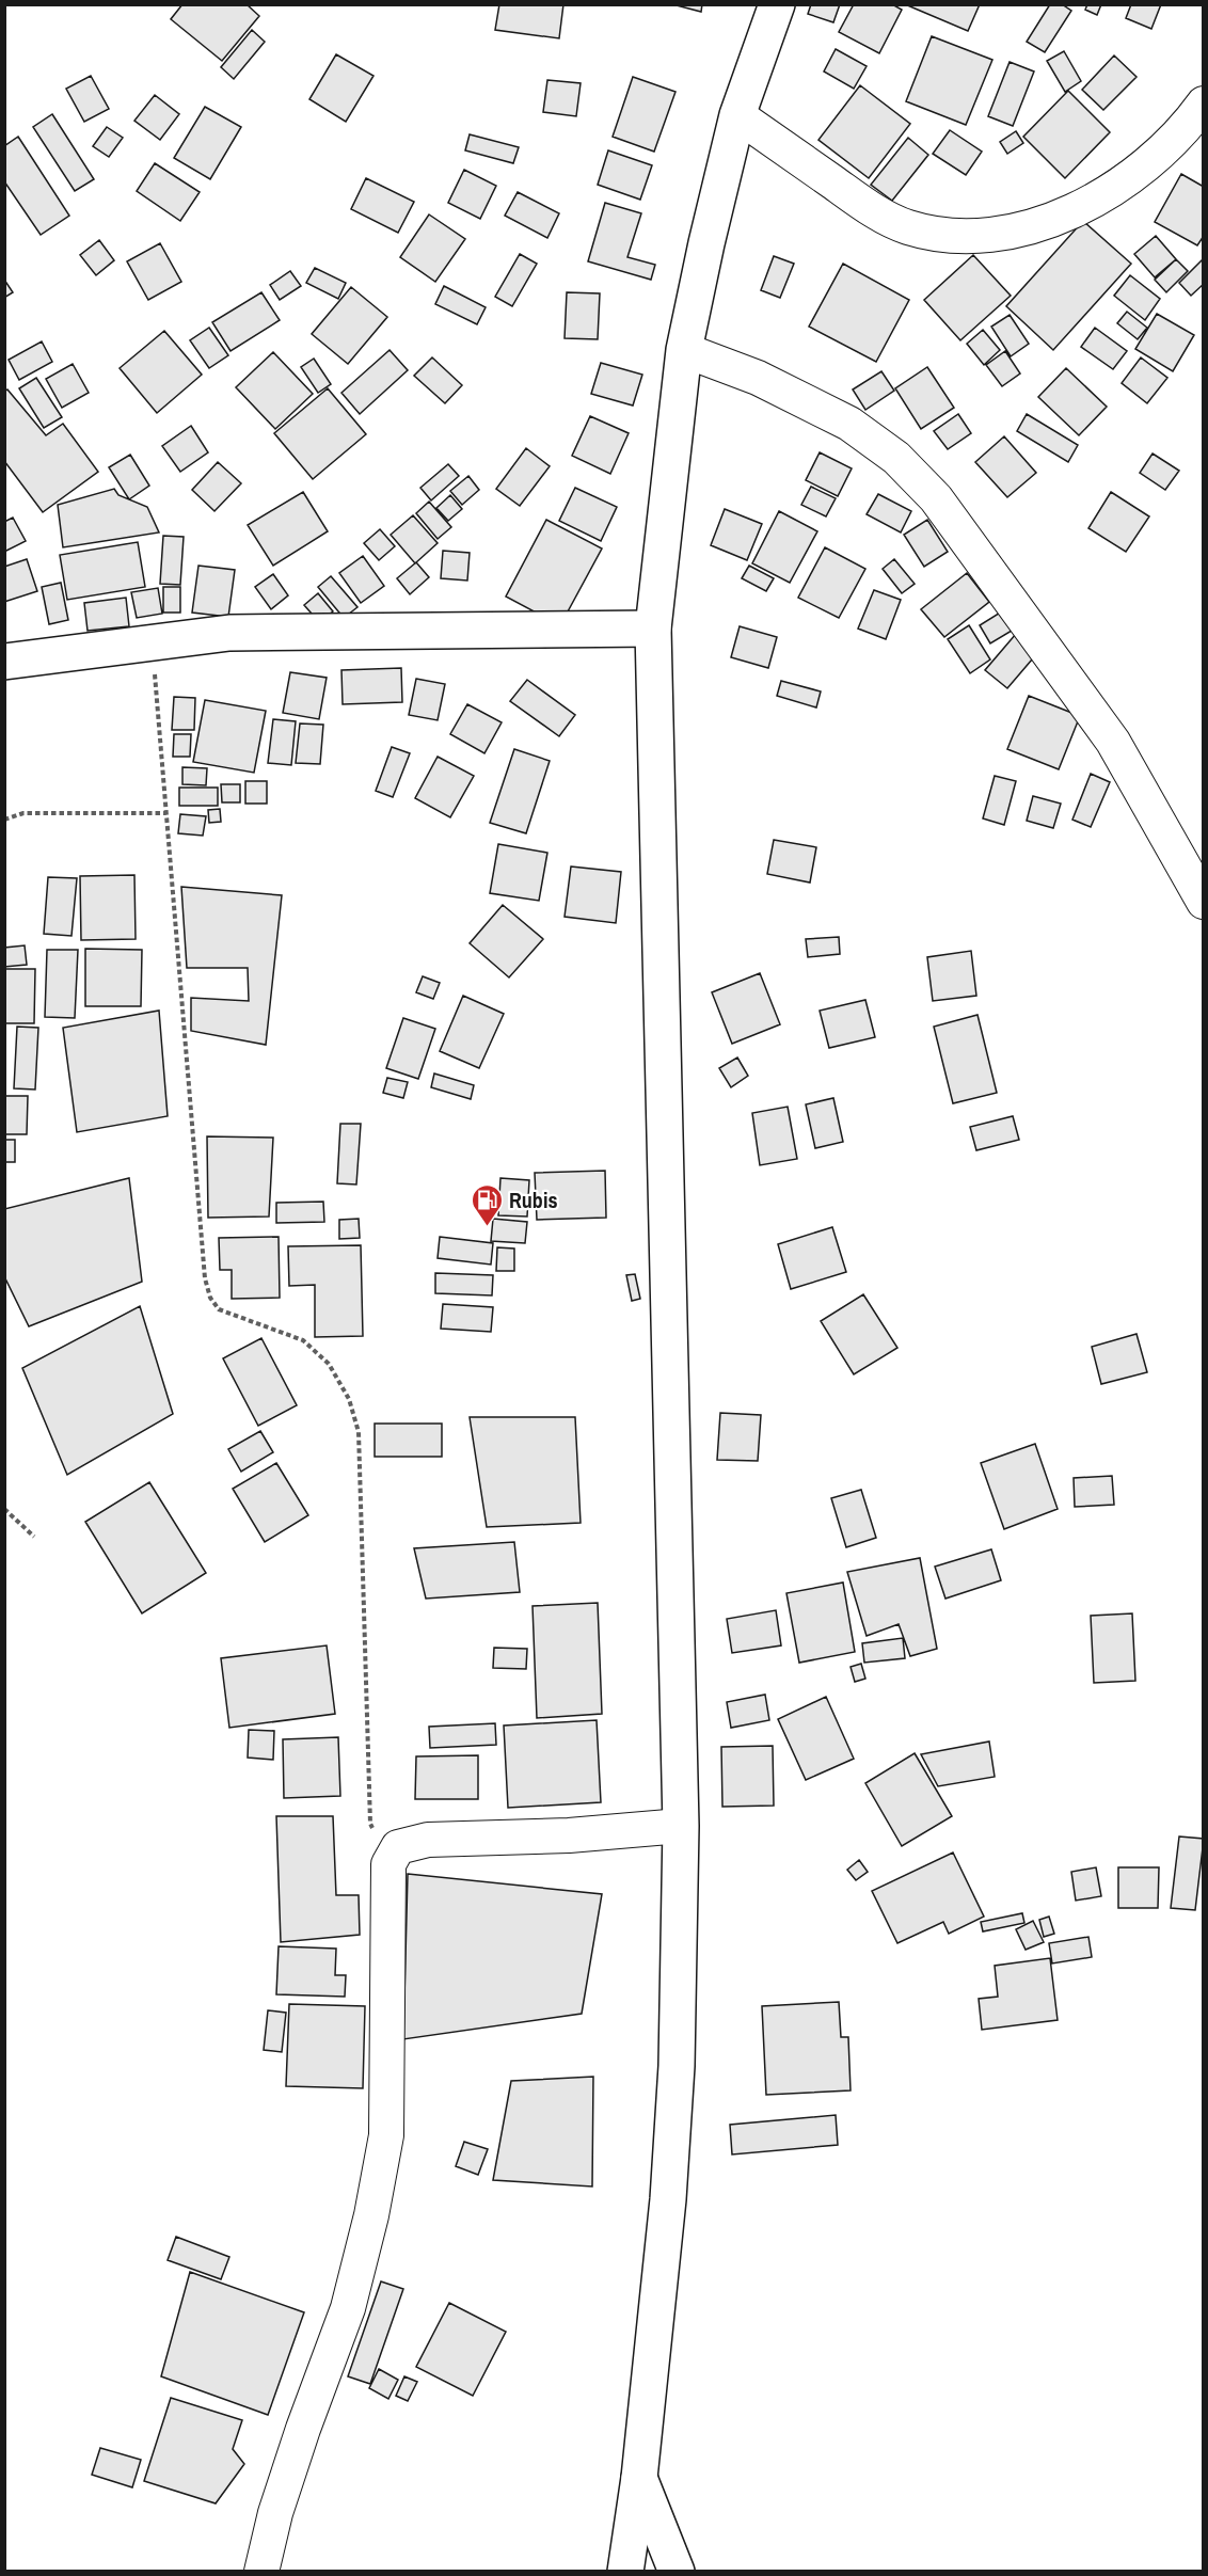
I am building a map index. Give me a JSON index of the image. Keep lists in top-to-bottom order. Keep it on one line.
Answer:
{"places":{"fuel station":["Rubis"]}}
